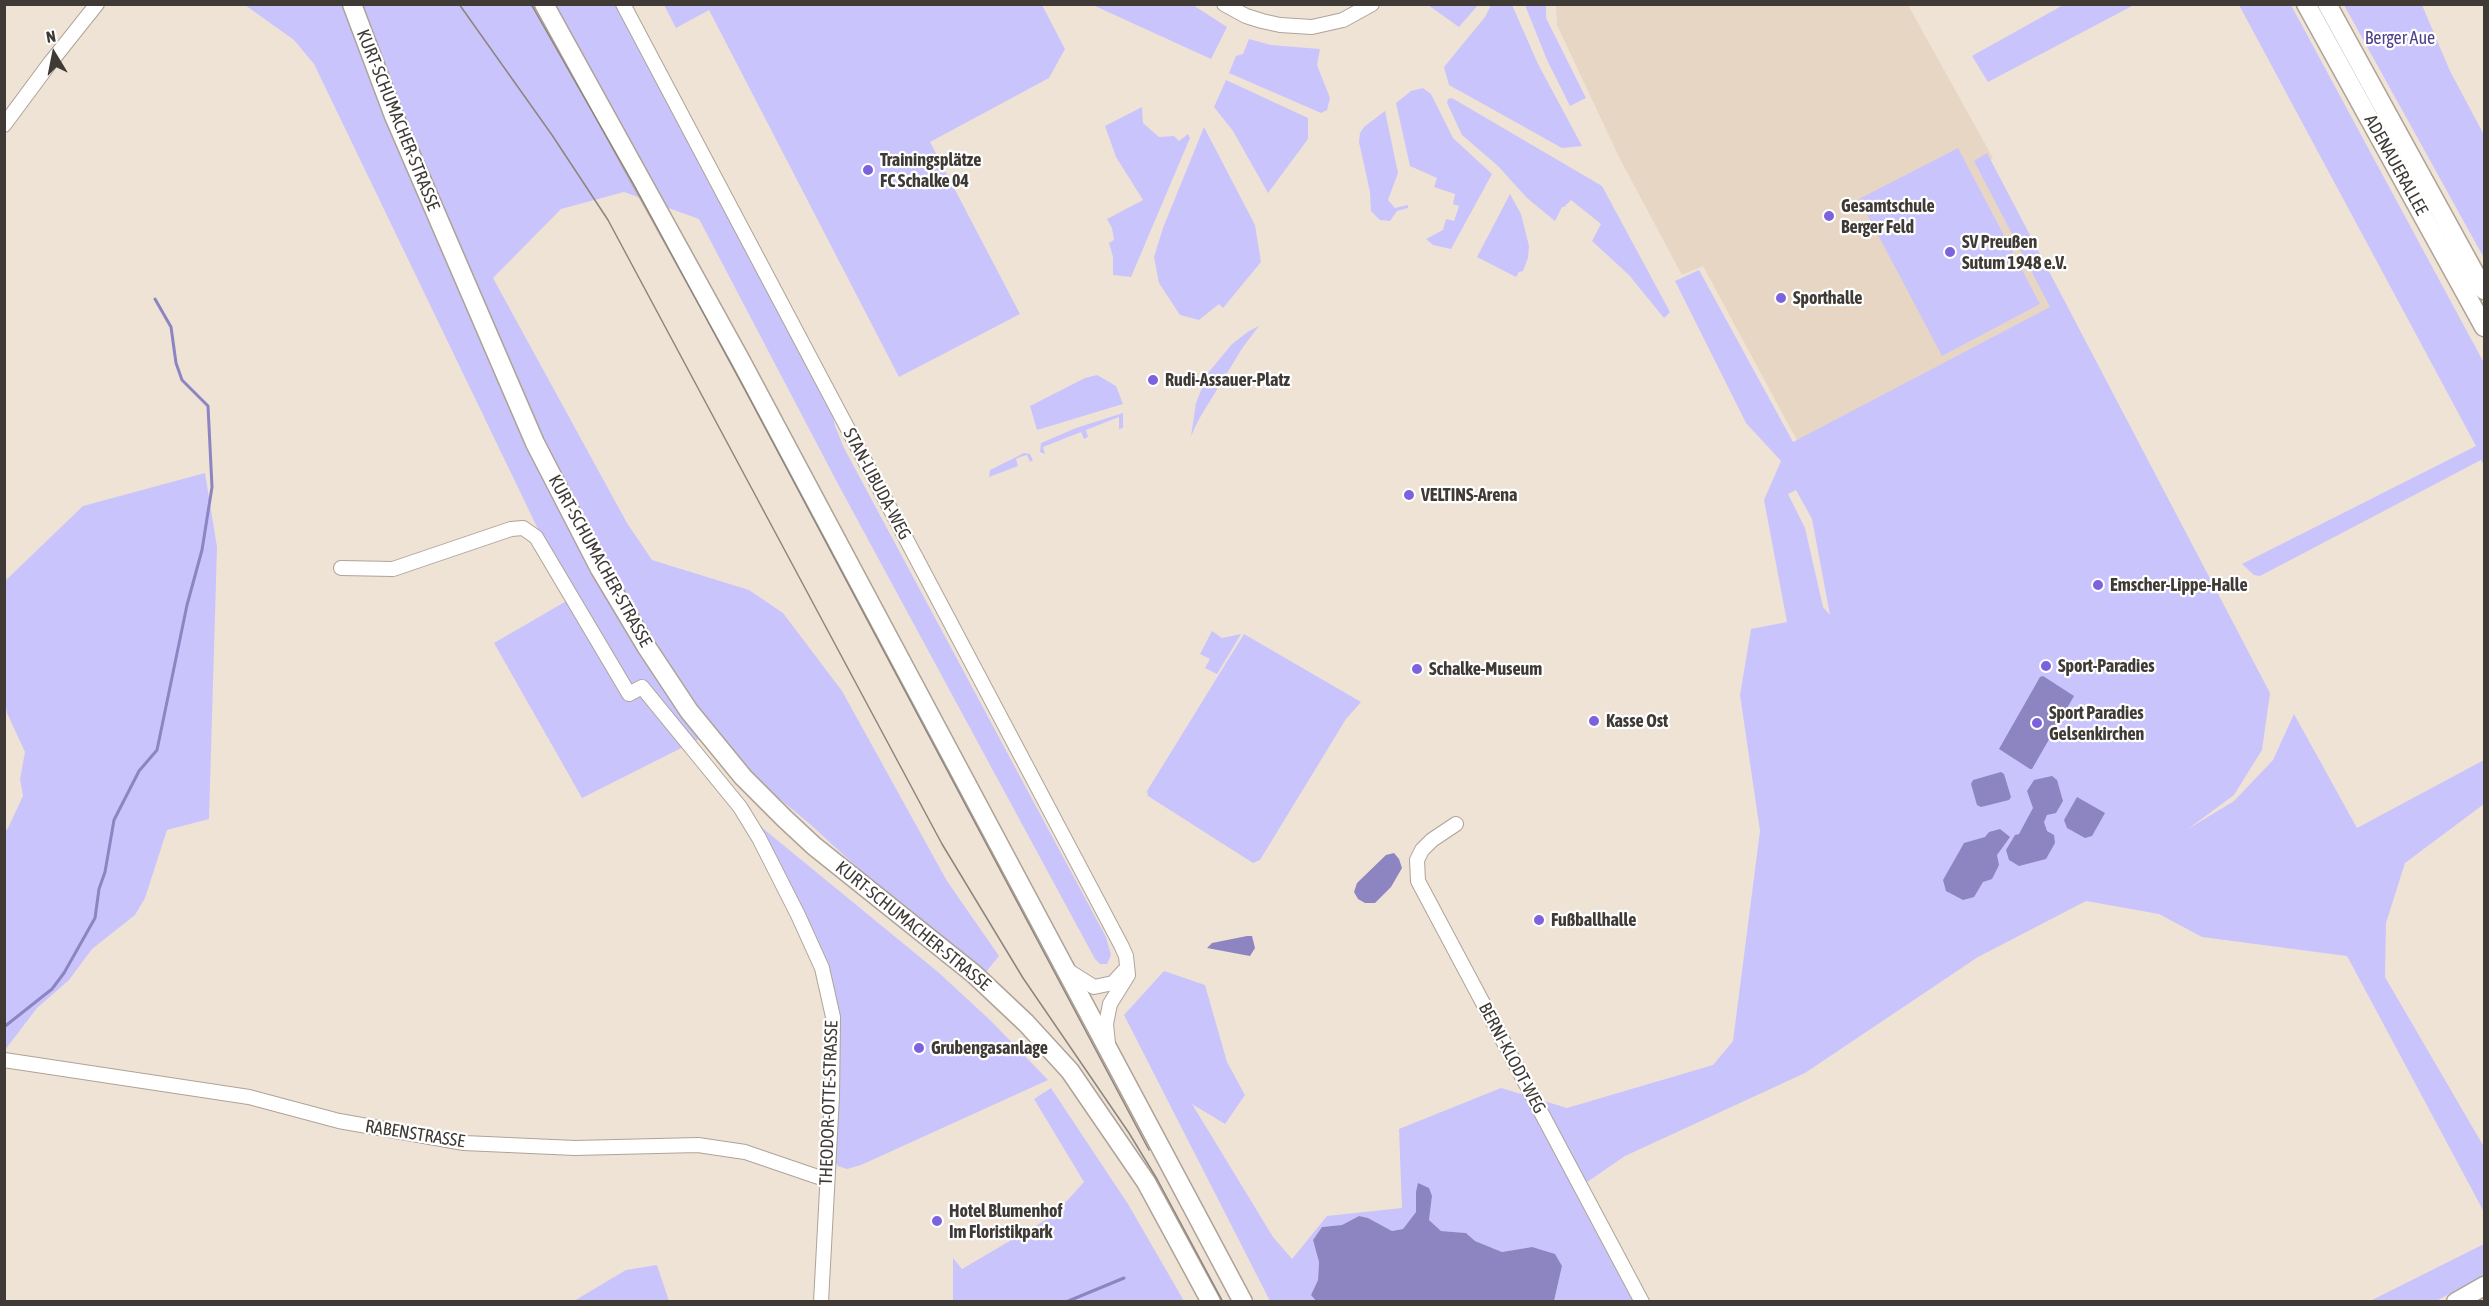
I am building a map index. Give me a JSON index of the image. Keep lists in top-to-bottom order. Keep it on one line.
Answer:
{"streets":{"main road":["KURT-SCHUMACHER-STRASSE","ADENAUERALLEE"],"street":["STAN-LIBUDA-WEG","BERNI-KLODT-WEG","THEODOR-OTTE-STRASSE","RABENSTRASSE"]},"crossings":[["THEODOR-OTTE-STRASSE","RABENSTRASSE"]],"parks":["Berger Aue"],"places":["Trainingsplätze FC Schalke 04","Gesamtschule Berger Feld","SV Preußen Sutum 1948 e.V.","Sporthalle","Rudi-Assauer-Platz","VELTINS-Arena","Emscher-Lippe-Halle","Sport-Paradies","Schalke-Museum","Kasse Ost","Sport Paradies Gelsenkirchen","Fußballhalle","Grubengasanlage","Hotel Blumenhof Im Floristikpark"],"north":"top"}
